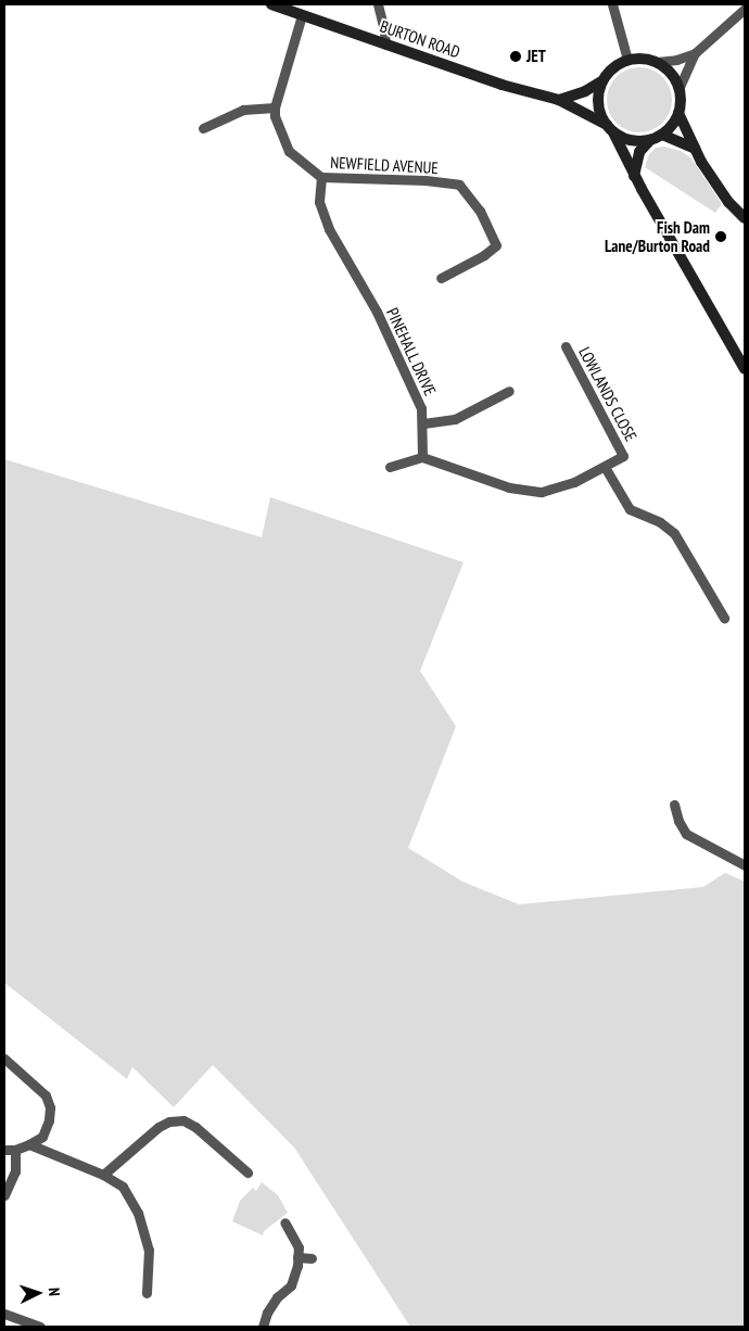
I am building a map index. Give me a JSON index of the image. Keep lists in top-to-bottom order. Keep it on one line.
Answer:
{"streets":{"street":["BURTON ROAD","NEWFIELD AVENUE","PINEHALL DRIVE","LOWLANDS CLOSE"]},"crossings":[["NEWFIELD AVENUE","PINEHALL DRIVE"]],"places":["JET","Fish Dam Lane/Burton Road"],"north":"right"}
